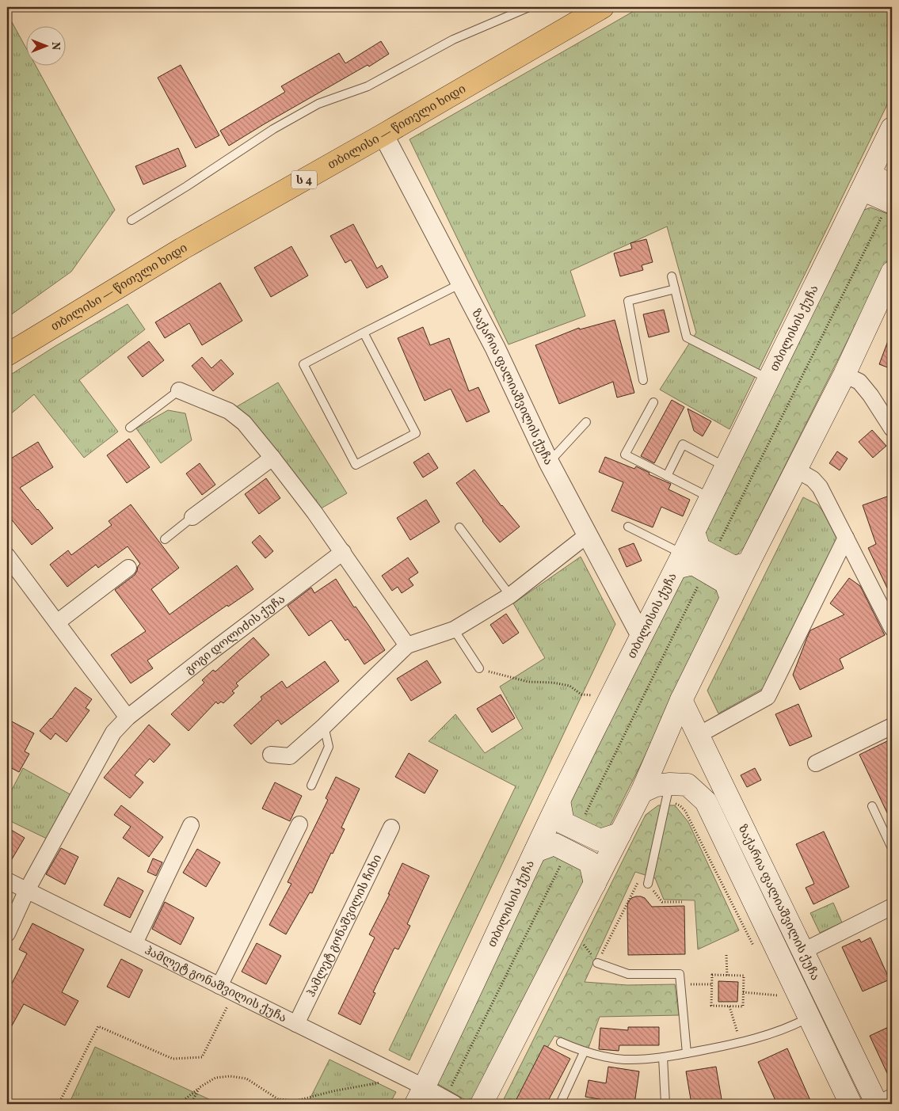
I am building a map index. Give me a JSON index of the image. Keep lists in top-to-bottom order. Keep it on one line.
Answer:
{"streets":{"highway":["თბილისი — წითელი ხიდი","ს 4"],"main road":["თბილისის ქუჩა","ზაქარია ფალიაშვილის ქუჩა"],"street":["გოგი დოლიძის ქუჩა","ჰამლეტ გონაშვილის ჩიხი","ჰამლეტ გონაშვილის ქუჩა"]},"crossings":[["თბილისი — წითელი ხიდი","ზაქარია ფალიაშვილის ქუჩა"],["თბილისის ქუჩა","ზაქარია ფალიაშვილის ქუჩა"],["თბილისის ქუჩა","ჰამლეტ გონაშვილის ქუჩა"],["გოგი დოლიძის ქუჩა","ჰამლეტ გონაშვილის ქუჩა"],["ჰამლეტ გონაშვილის ჩიხი","ჰამლეტ გონაშვილის ქუჩა"]],"north":"right"}
